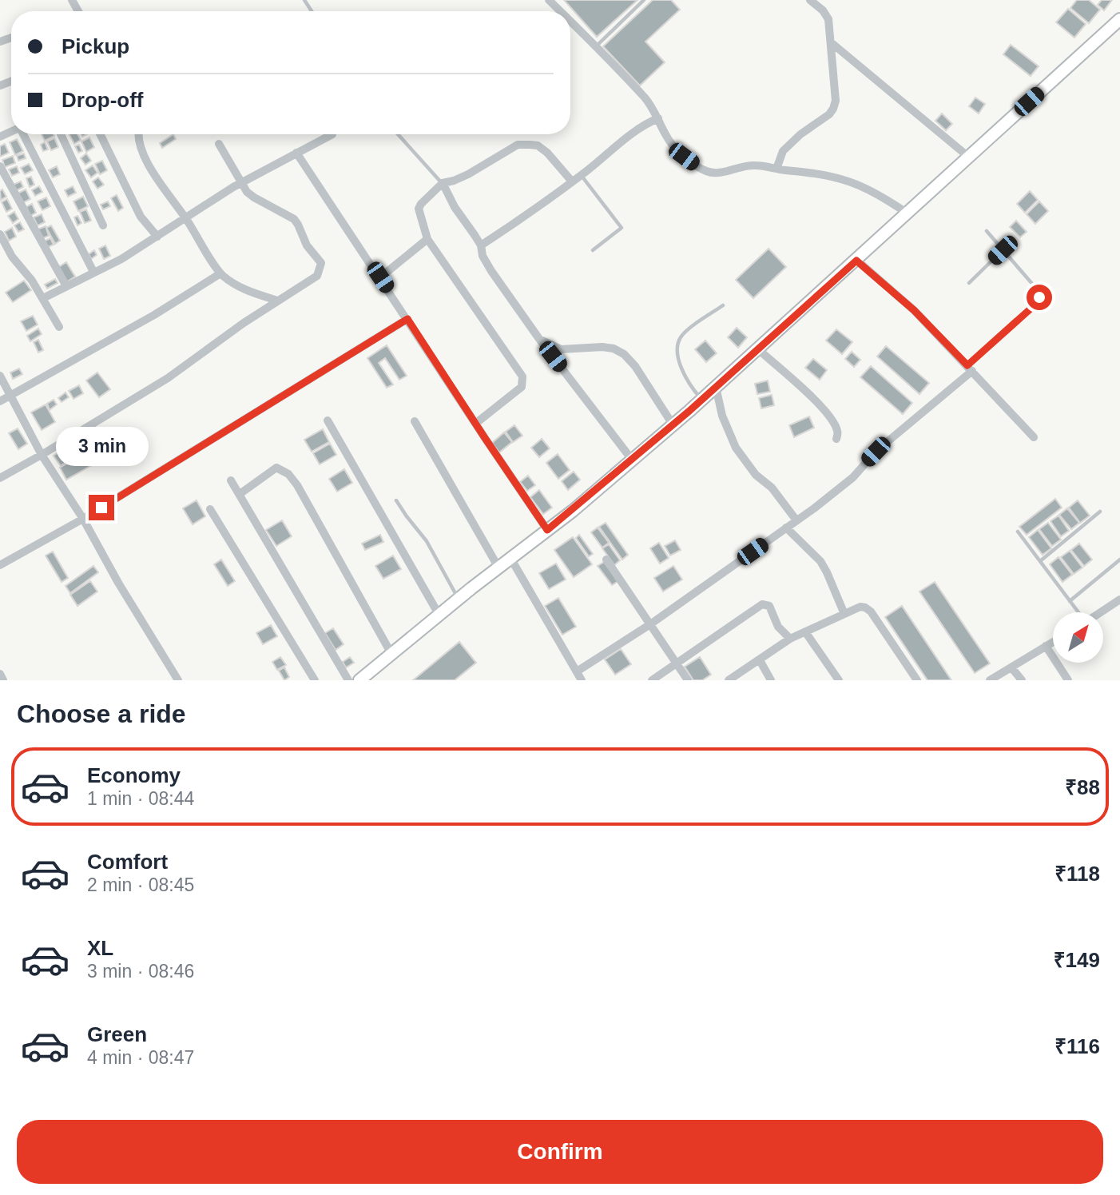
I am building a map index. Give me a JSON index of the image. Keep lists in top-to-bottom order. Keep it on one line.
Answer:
{"north":"top right","page":{"banner":["Pickup","Drop-off"],"bubble":"3 min","heading":"Choose a ride","list":[{"name":"Economy","note":"1 min · 08:44","value":"₹88"},{"name":"Comfort","note":"2 min · 08:45","value":"₹118"},{"name":"XL","note":"3 min · 08:46","value":"₹149"},{"name":"Green","note":"4 min · 08:47","value":"₹116"}],"buttons":"Confirm"}}
